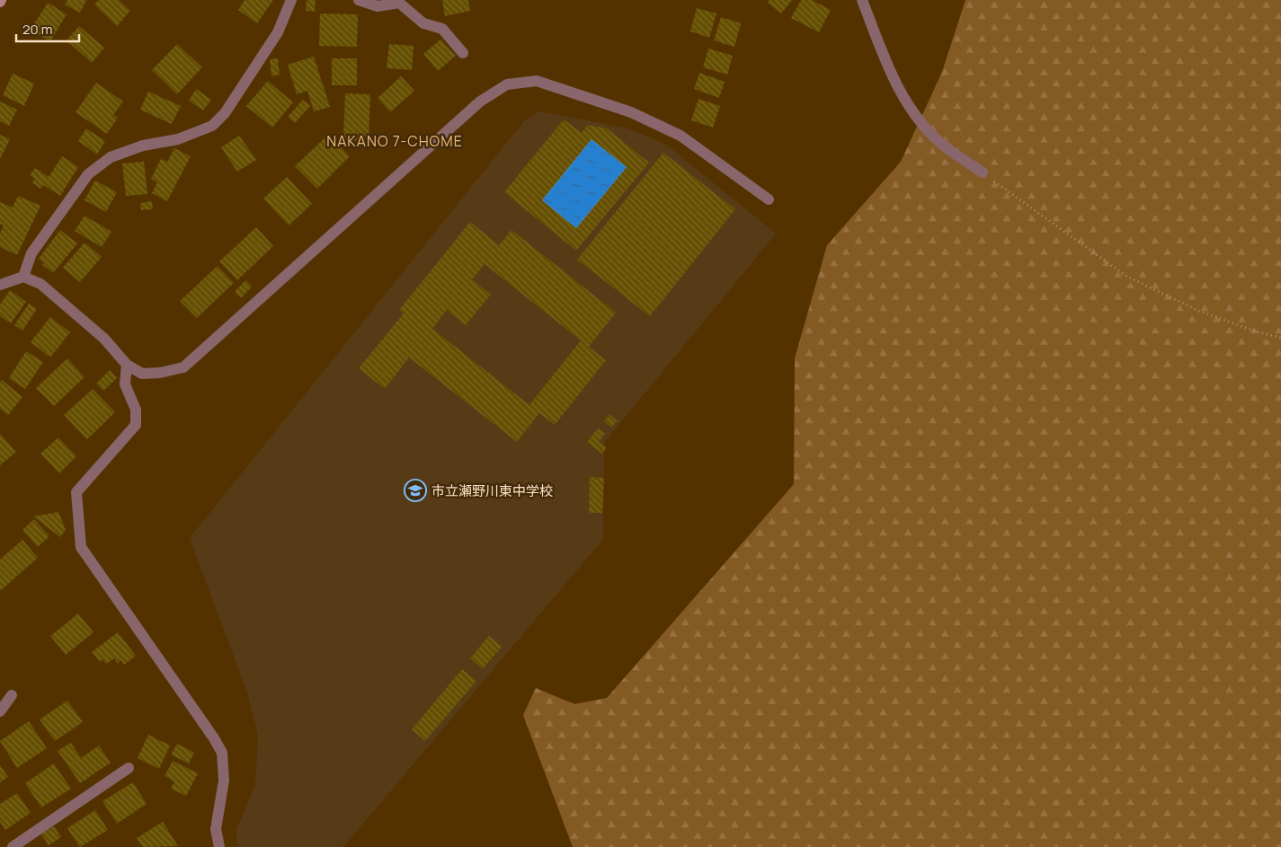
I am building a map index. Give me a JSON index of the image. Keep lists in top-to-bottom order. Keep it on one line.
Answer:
{"districts":["NAKANO 7-CHOME"],"places":{"school or university":["市立瀬野川東中学校"]},"scale_bar":"20 m"}
